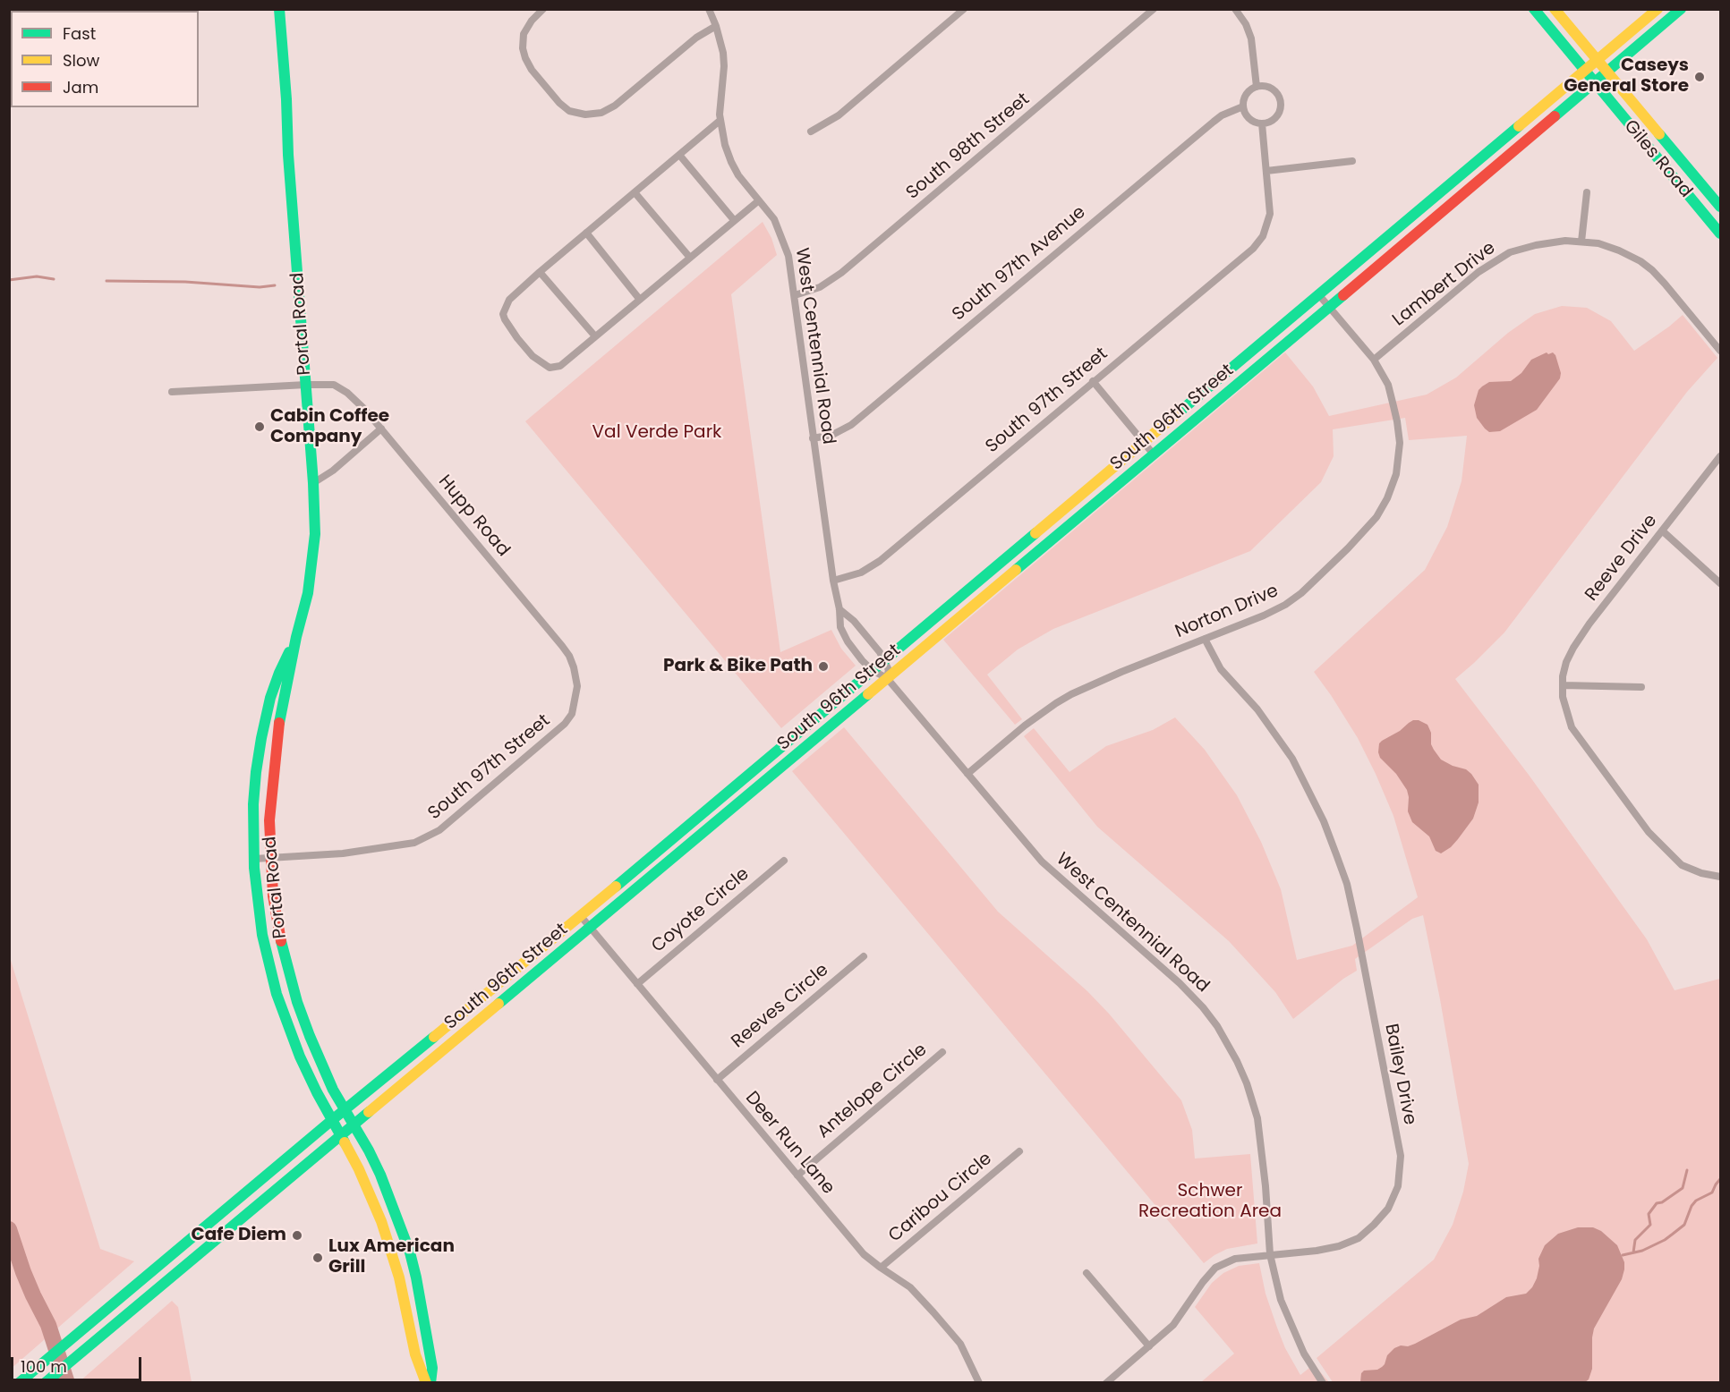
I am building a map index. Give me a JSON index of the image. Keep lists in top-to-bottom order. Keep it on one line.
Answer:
{"streets":{"main road":["Giles Road","Portal Road","South 96th Street"],"street":["South 98th Street","South 97th Avenue","Lambert Drive","West Centennial Road","South 97th Street","Hupp Road","Reeve Drive","Norton Drive","Coyote Circle","Reeves Circle","Bailey Drive","Antelope Circle","Deer Run Lane","Caribou Circle"]},"crossings":[["South 98th Street","West Centennial Road"],["Giles Road","South 96th Street"],["South 97th Avenue","West Centennial Road"],["Lambert Drive","Norton Drive"],["Portal Road","South 97th Street"],["Portal Road","South 96th Street"],["Portal Road","Hupp Road"],["West Centennial Road","South 97th Street"],["West Centennial Road","South 96th Street"],["West Centennial Road","Norton Drive"],["West Centennial Road","Bailey Drive"],["South 97th Street","Hupp Road"],["South 96th Street","Norton Drive"],["South 96th Street","Deer Run Lane"],["Norton Drive","Bailey Drive"],["Coyote Circle","Deer Run Lane"],["Reeves Circle","Deer Run Lane"],["Antelope Circle","Deer Run Lane"],["Deer Run Lane","Caribou Circle"]],"parks":["Val Verde Park","Schwer Recreation Area"],"places":["Caseys General Store","Cabin Coffee Company","Park & Bike Path","Cafe Diem","Lux American Grill"],"legend":["Fast","Slow","Jam"],"scale_bar":"100 m"}
